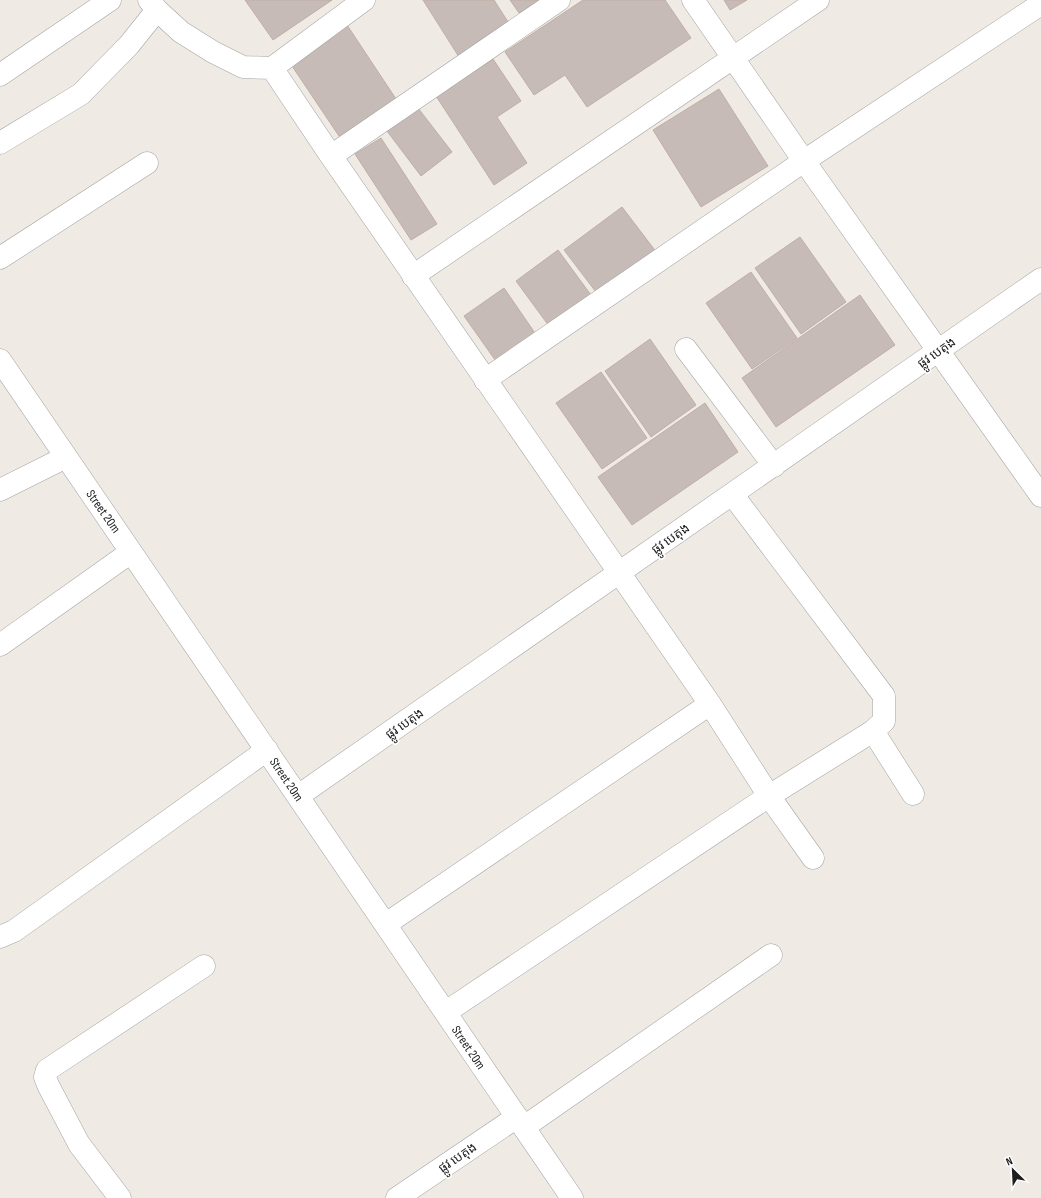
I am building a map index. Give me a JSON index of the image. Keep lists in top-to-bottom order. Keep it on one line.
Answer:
{"streets":{"street":["ផ្លូវ បេតុង","Street 20m"]},"crossings":[["ផ្លូវ បេតុង","Street 20m"]],"north":"top left"}
